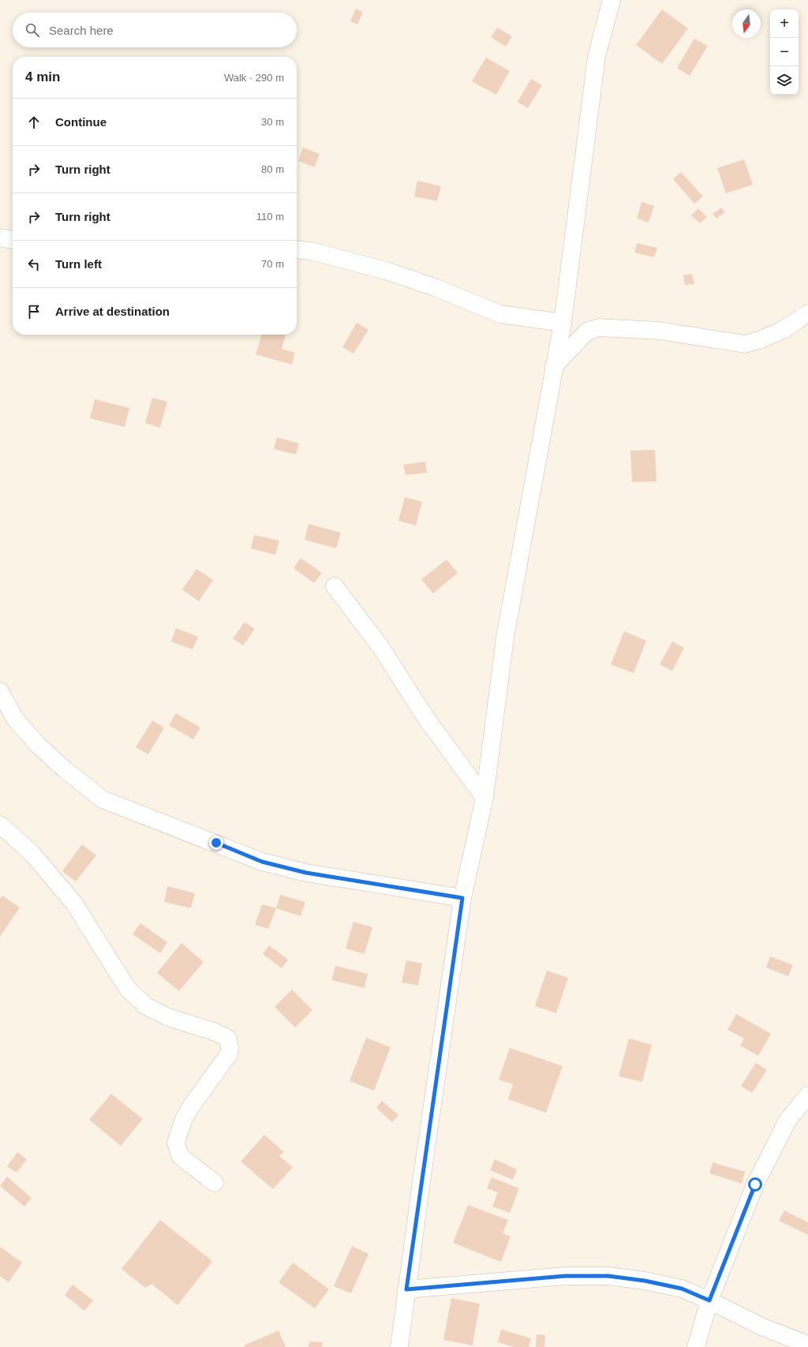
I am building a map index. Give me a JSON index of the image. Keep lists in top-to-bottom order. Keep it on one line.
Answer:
{"north":"bottom","page":{"map_buttons":["+","−"],"search":"Search here","heading":["4 min","Walk · 290 m"],"list":[["Continue","30 m"],["Turn right","80 m"],["Turn right","110 m"],["Turn left","70 m"],"Arrive at destination"]}}
